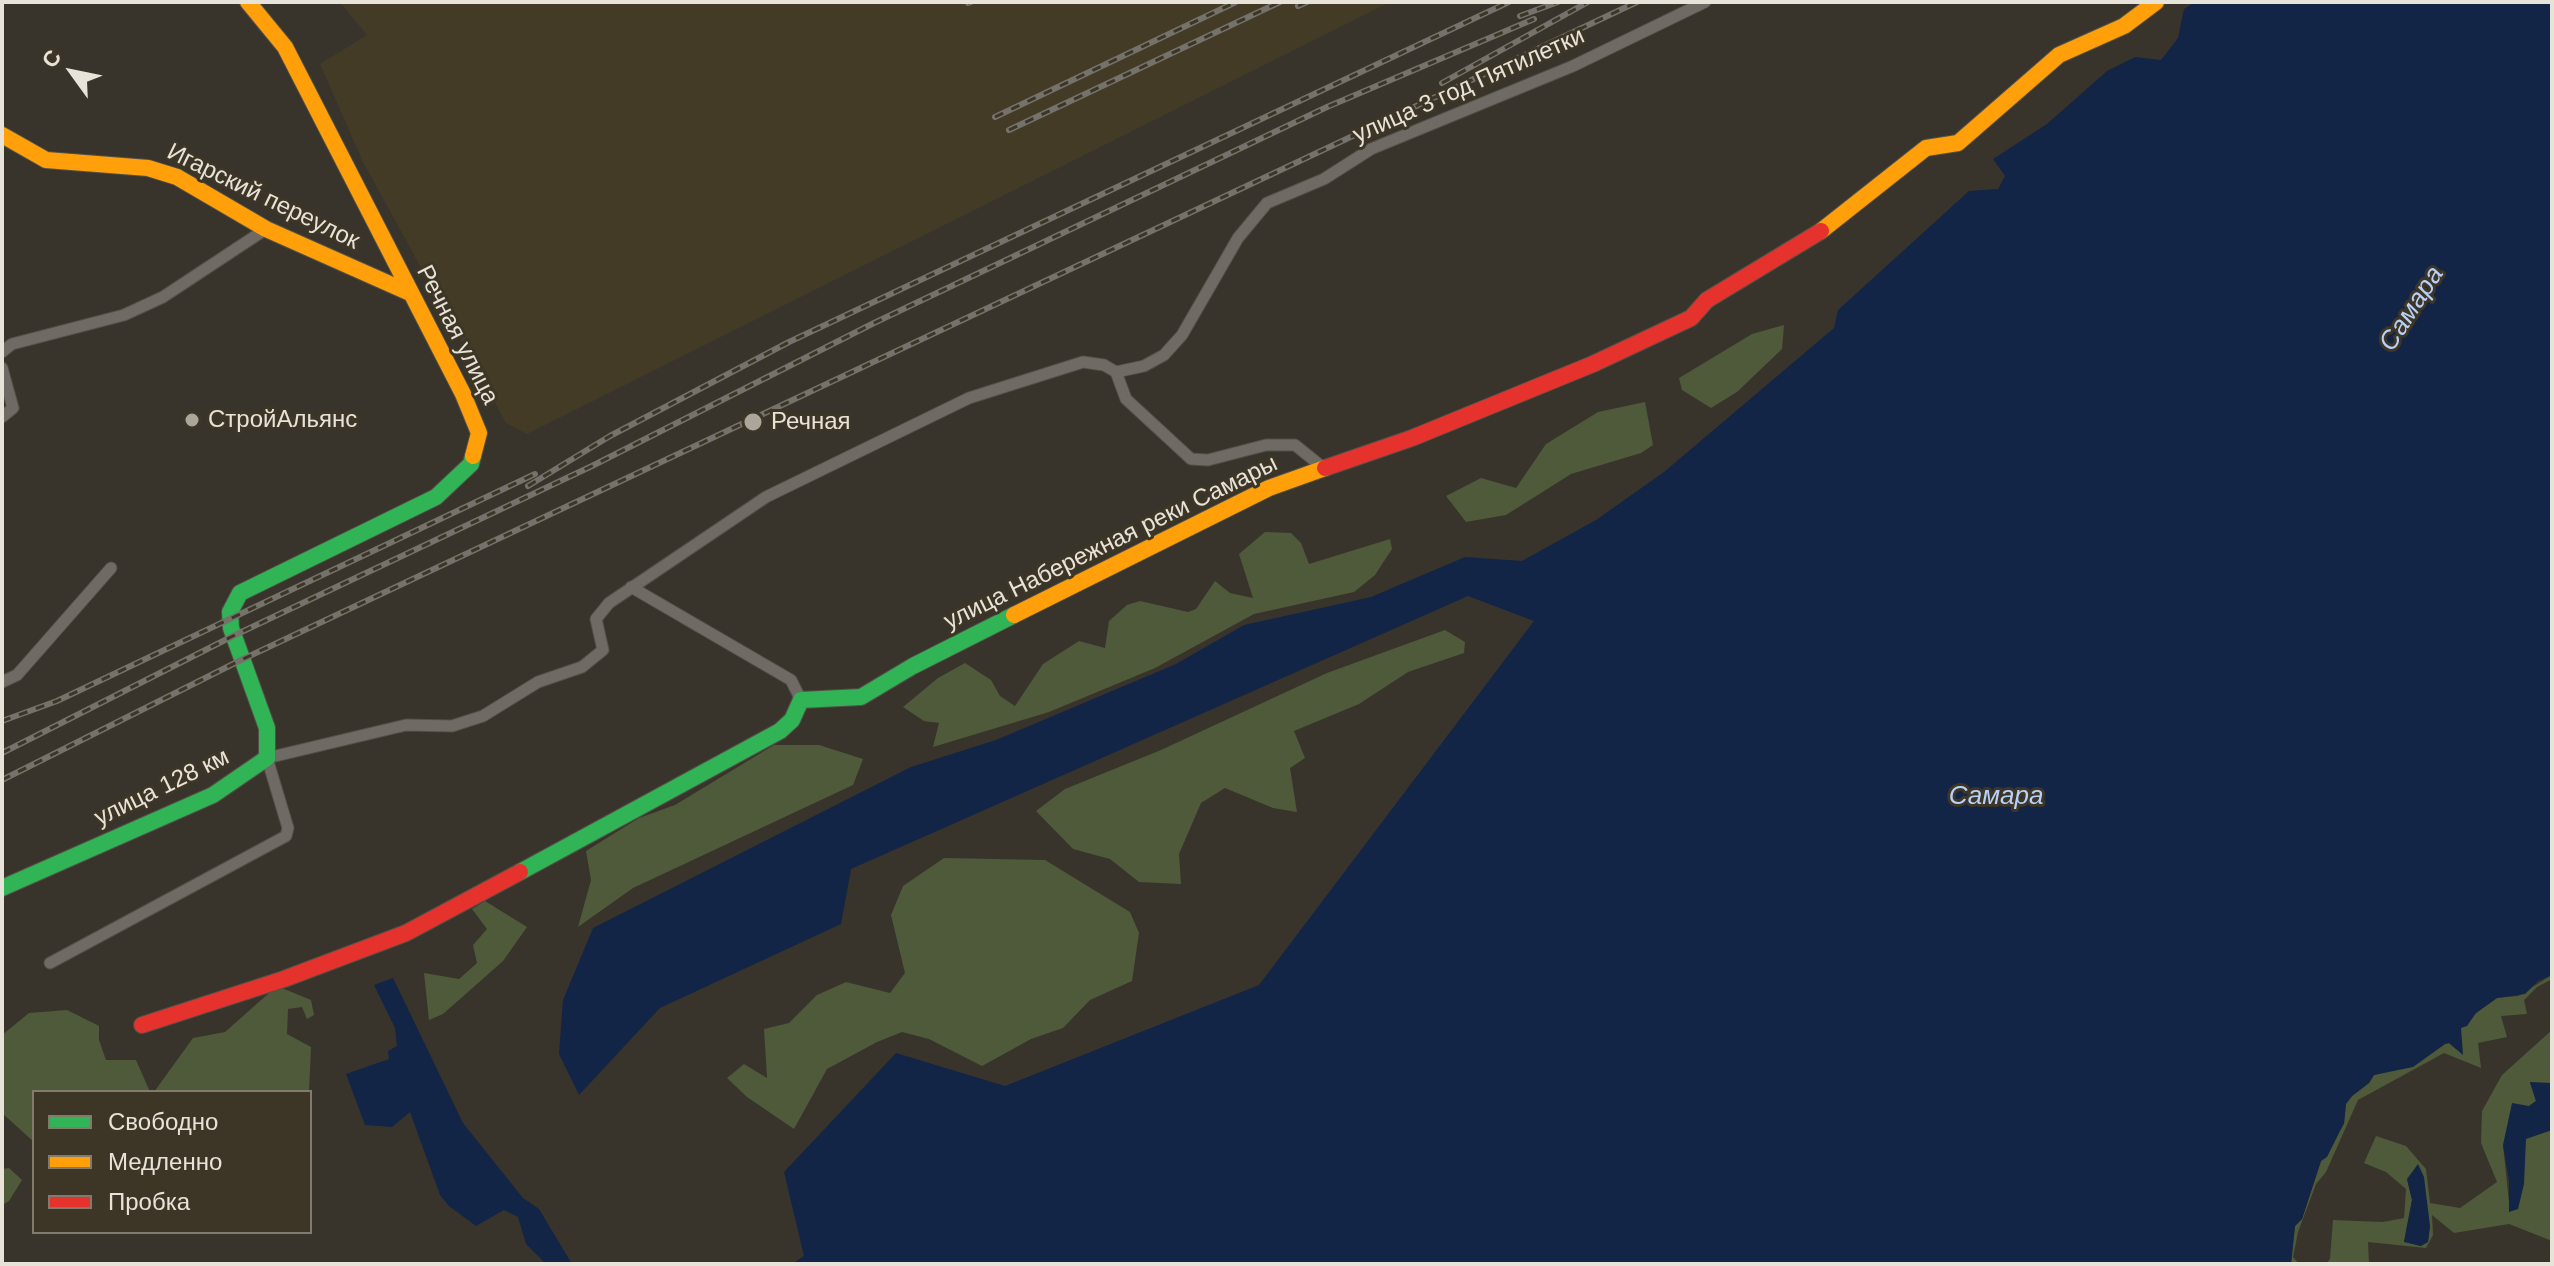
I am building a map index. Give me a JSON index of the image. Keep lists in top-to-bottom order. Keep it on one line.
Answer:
{"streets":{"street":["улица 3 год Пятилетки","Игарский переулок","Речная улица","улица Набережная реки Самары","улица 128 км"]},"crossings":[["улица 3 год Пятилетки","улица 128 км"],["Игарский переулок","Речная улица"],["Речная улица","улица 128 км"]],"water":["Самара"],"places":["СтройАльянс","Речная"],"legend":["Свободно","Медленно","Пробка"],"north":"top left"}
